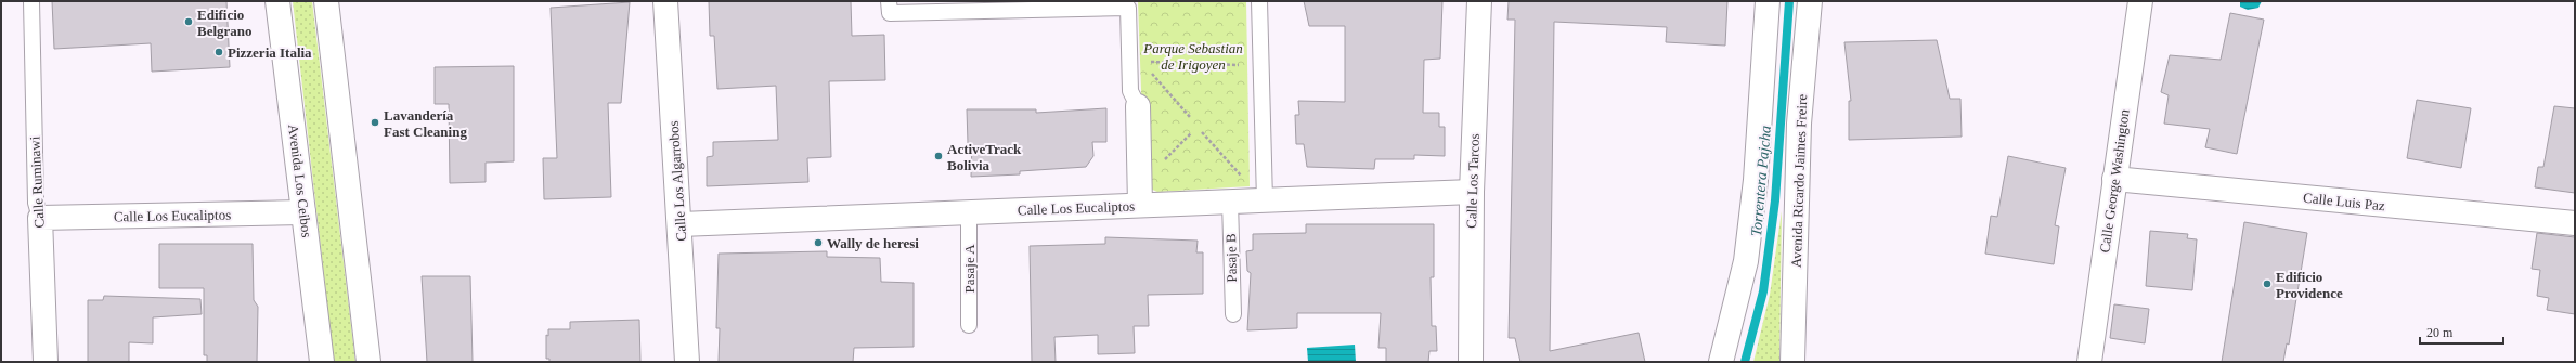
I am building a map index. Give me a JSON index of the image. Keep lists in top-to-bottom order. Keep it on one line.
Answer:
{"streets":{"street":["Avenida Los Ceibos","Calle Los Algarrobos","Calle Los Tarcos","Avenida Ricardo Jaimes Freire","Calle George Washington","Calle Ruminawi","Calle Luis Paz","Calle Los Eucaliptos"],"lane":["Pasaje B","Pasaje A"]},"crossings":[["Avenida Los Ceibos","Calle Los Eucaliptos"],["Calle Los Algarrobos","Calle Los Eucaliptos"],["Calle Los Tarcos","Calle Los Eucaliptos"],["Calle George Washington","Calle Luis Paz"],["Calle Ruminawi","Calle Los Eucaliptos"],["Calle Los Eucaliptos","Pasaje B"],["Calle Los Eucaliptos","Pasaje A"]],"water":["Torrentera Pajcha"],"parks":["Parque Sebastian de Irigoyen"],"places":["Edificio Belgrano","Pizzeria Italia","Lavandería Fast Cleaning","ActiveTrack Bolivia","Wally de heresi","Edificio Providence"],"scale_bar":"20 m"}
